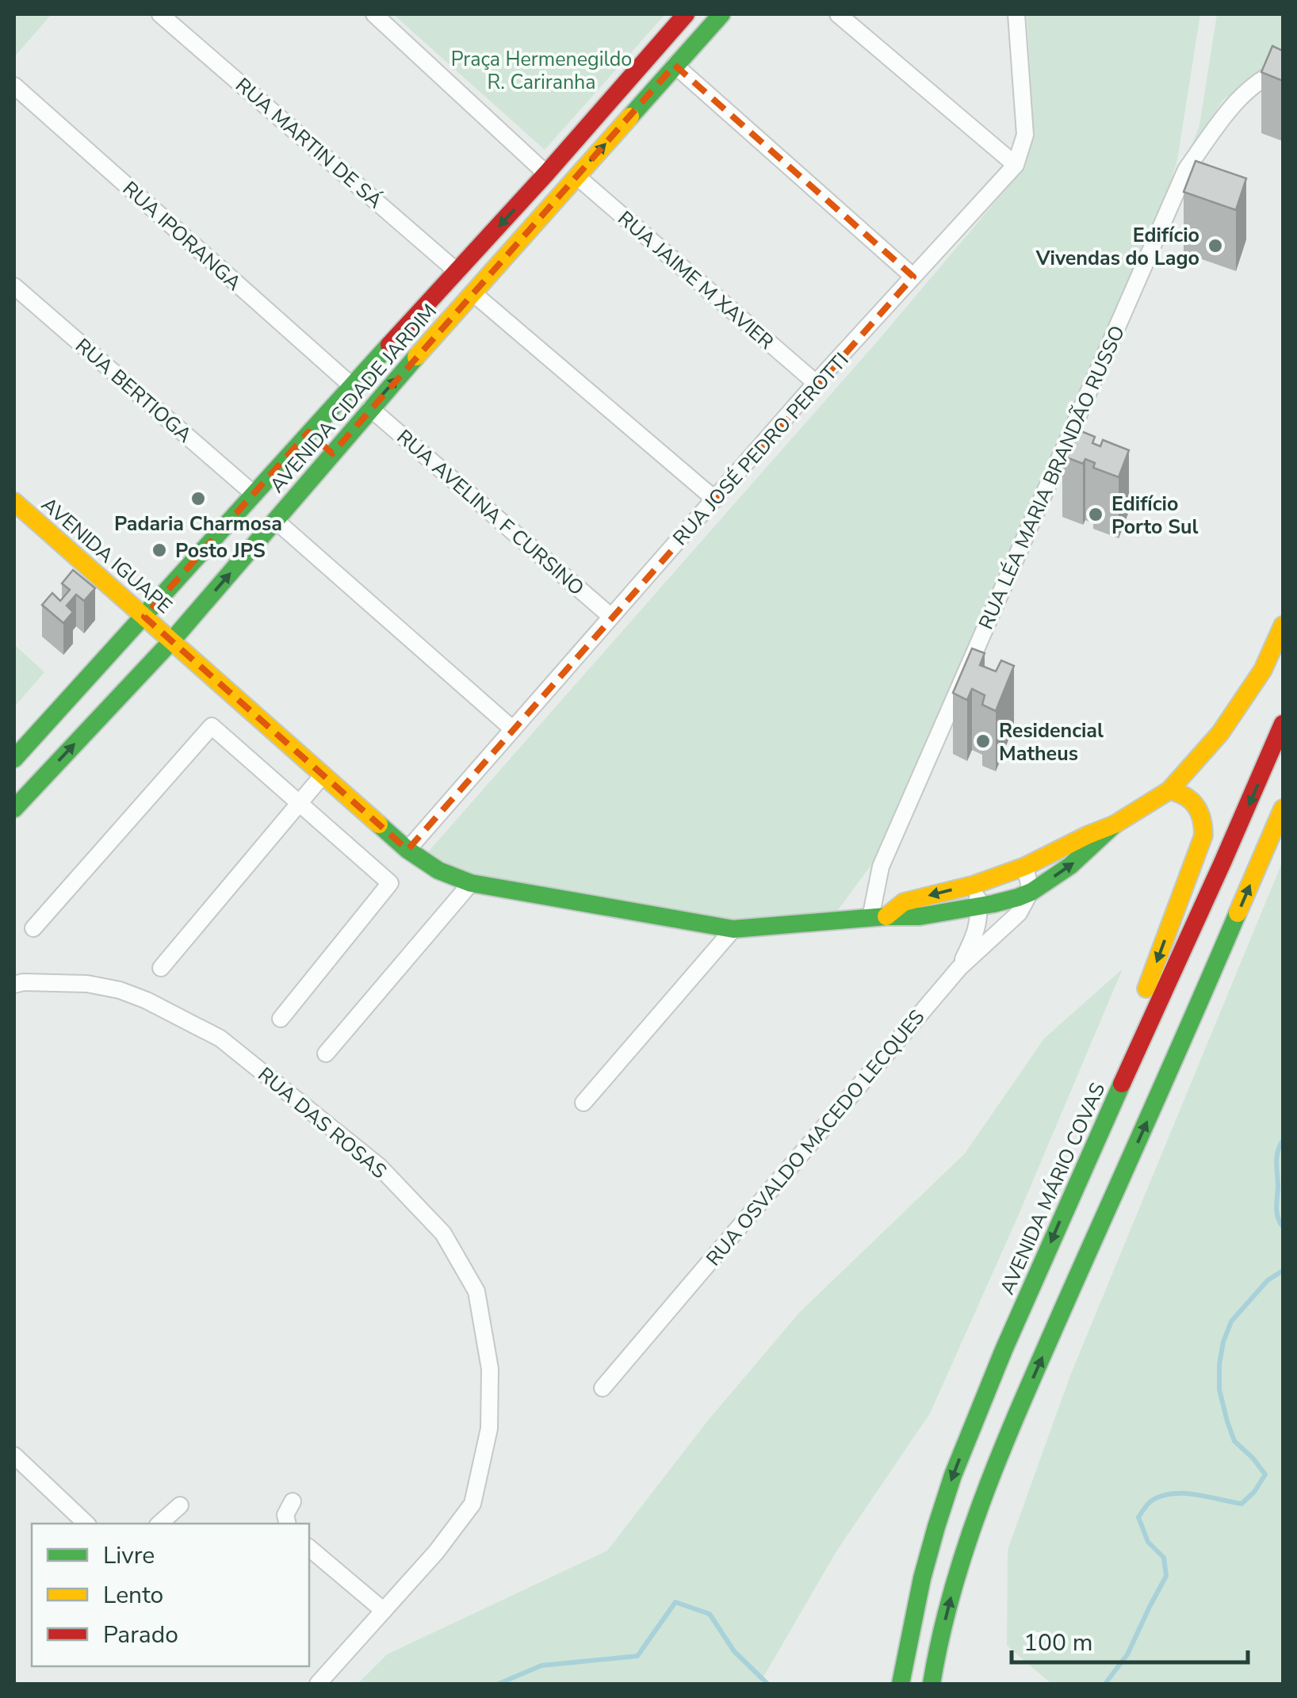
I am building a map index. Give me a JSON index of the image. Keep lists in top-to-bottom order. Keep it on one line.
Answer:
{"streets":{"main road":["AVENIDA CIDADE JARDIM","AVENIDA IGUAPE","AVENIDA MÁRIO COVAS"],"street":["RUA MARTIN DE SÁ","RUA IPORANGA","RUA JAIME M XAVIER","RUA BERTIOGA","RUA JOSÉ PEDRO PEROTTI","RUA LÉA MARIA BRANDÃO RUSSO","RUA AVELINA F CURSINO","RUA DAS ROSAS","RUA OSVALDO MACEDO LECQUES"]},"crossings":[["RUA MARTIN DE SÁ","AVENIDA CIDADE JARDIM"],["RUA IPORANGA","AVENIDA CIDADE JARDIM"],["RUA JAIME M XAVIER","AVENIDA CIDADE JARDIM"],["RUA JAIME M XAVIER","RUA JOSÉ PEDRO PEROTTI"],["RUA BERTIOGA","AVENIDA CIDADE JARDIM"],["AVENIDA CIDADE JARDIM","RUA AVELINA F CURSINO"],["AVENIDA CIDADE JARDIM","AVENIDA IGUAPE"],["RUA JOSÉ PEDRO PEROTTI","RUA AVELINA F CURSINO"],["RUA JOSÉ PEDRO PEROTTI","AVENIDA IGUAPE"],["RUA LÉA MARIA BRANDÃO RUSSO","AVENIDA IGUAPE"],["AVENIDA IGUAPE","RUA OSVALDO MACEDO LECQUES"]],"parks":["Praça Hermenegildo R. Cariranha"],"places":["Edifício Vivendas do Lago","Padaria Charmosa","Edifício Porto Sul","Posto JPS","Residencial Matheus"],"legend":["Livre","Lento","Parado"],"scale_bar":"100 m"}
